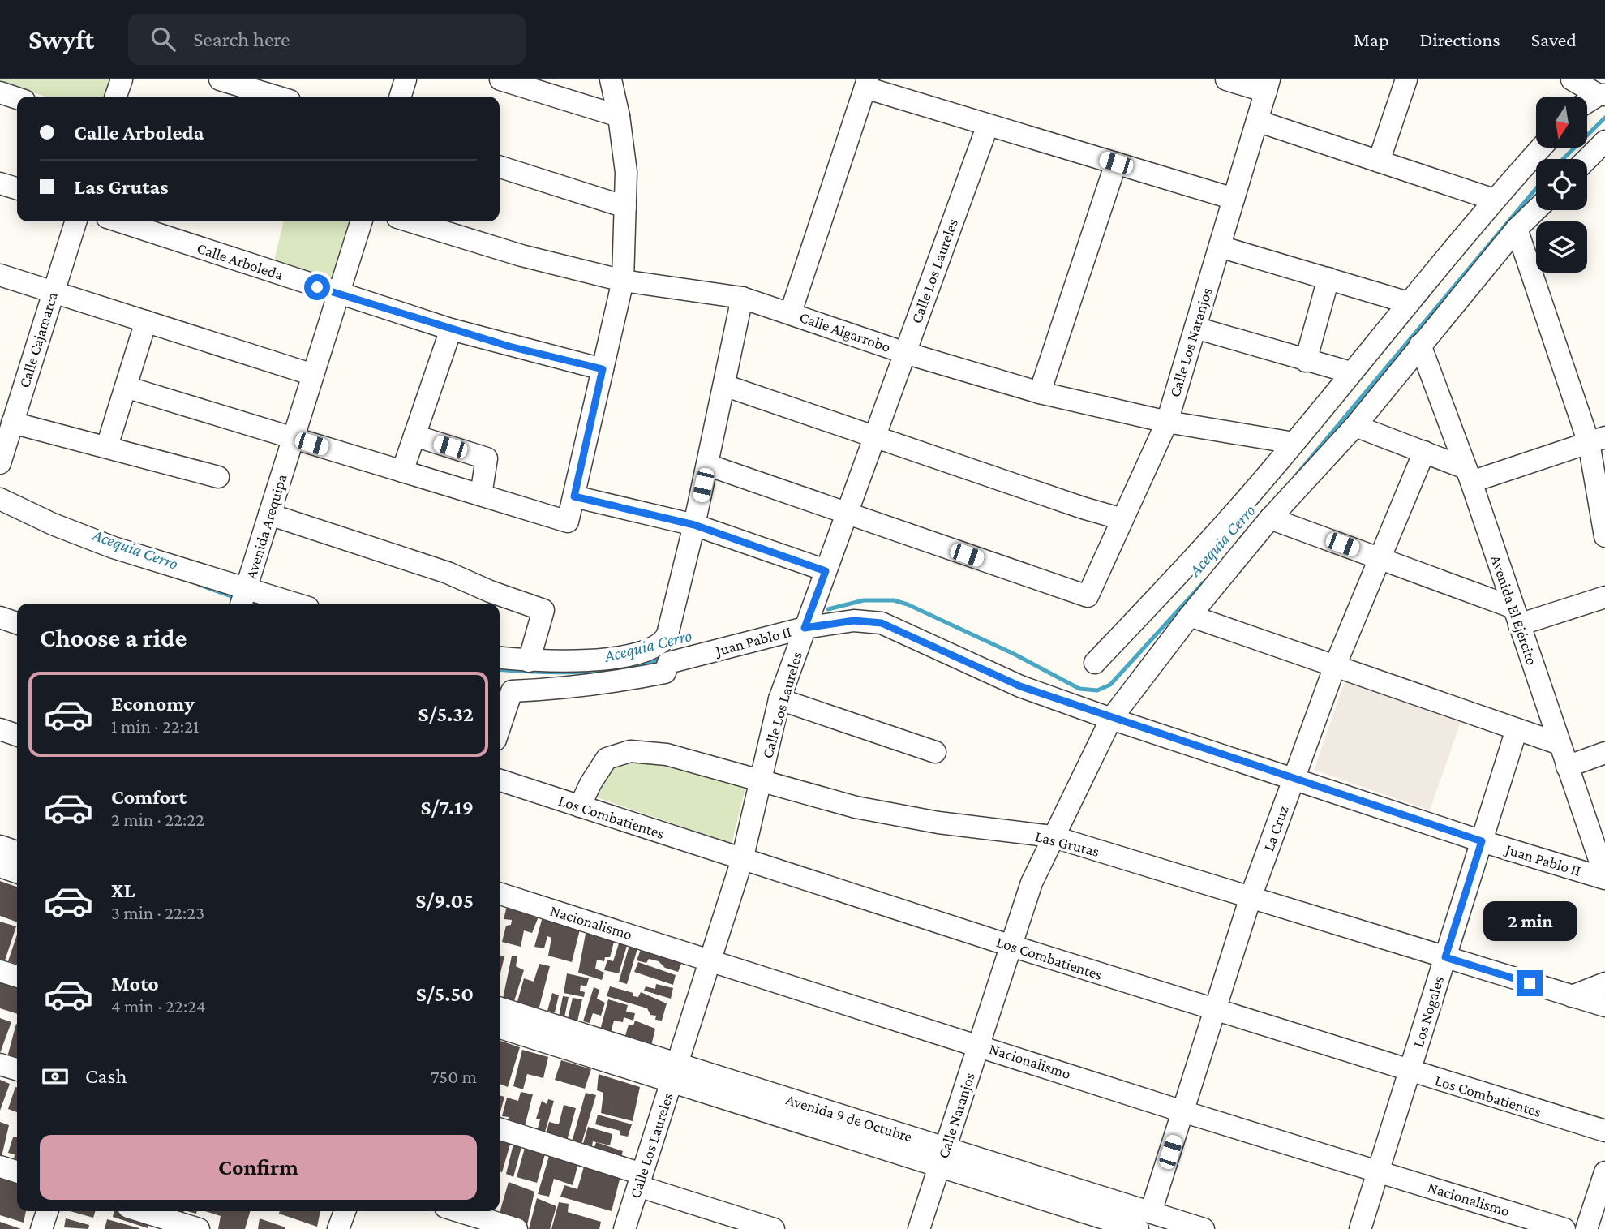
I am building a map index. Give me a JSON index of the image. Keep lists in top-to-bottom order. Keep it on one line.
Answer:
{"streets":{"street":["Calle Arboleda","Calle Los Laureles","Calle Algarrobo","Calle Cajamarca","Calle Los Naranjos","Avenida Arequipa","Avenida El Ejército","Juan Pablo II","Los Combatientes","La Cruz","Las Grutas","Nacionalismo","Los Nogales","Calle Naranjos","Avenida 9 de Octubre"]},"crossings":[["Calle Arboleda","Avenida Arequipa"],["Calle Los Laureles","Calle Algarrobo"],["Calle Los Laureles","Calle Los Naranjos"],["Calle Los Laureles","Juan Pablo II"],["Calle Los Laureles","Los Combatientes"],["Calle Los Laureles","Las Grutas"],["Calle Los Laureles","Nacionalismo"],["Calle Los Laureles","Avenida 9 de Octubre"],["Calle Algarrobo","Calle Los Naranjos"],["Avenida El Ejército","Juan Pablo II"],["Juan Pablo II","La Cruz"],["Juan Pablo II","Los Nogales"],["Juan Pablo II","Calle Naranjos"],["Los Combatientes","La Cruz"],["Los Combatientes","Las Grutas"],["Los Combatientes","Los Nogales"],["Los Combatientes","Calle Naranjos"],["La Cruz","Las Grutas"],["La Cruz","Nacionalismo"],["La Cruz","Avenida 9 de Octubre"],["Las Grutas","Los Nogales"],["Las Grutas","Calle Naranjos"],["Nacionalismo","Los Nogales"],["Nacionalismo","Calle Naranjos"],["Calle Naranjos","Avenida 9 de Octubre"]],"water":["Acequia Cerro"],"north":"bottom","page":{"header":"Swyft","search":"Search here","nav":["Map","Directions","Saved"],"banner":["Calle Arboleda","Las Grutas"],"heading":"Choose a ride","list":[{"name":"Economy","note":"1 min · 22:21","value":"S/5.32"},{"name":"Comfort","note":"2 min · 22:22","value":"S/7.19"},{"name":"XL","note":"3 min · 22:23","value":"S/9.05"},{"name":"Moto","note":"4 min · 22:24","value":"S/5.50"}],"bubble":"2 min","pay":["Cash","750 m"],"buttons":"Confirm"}}
